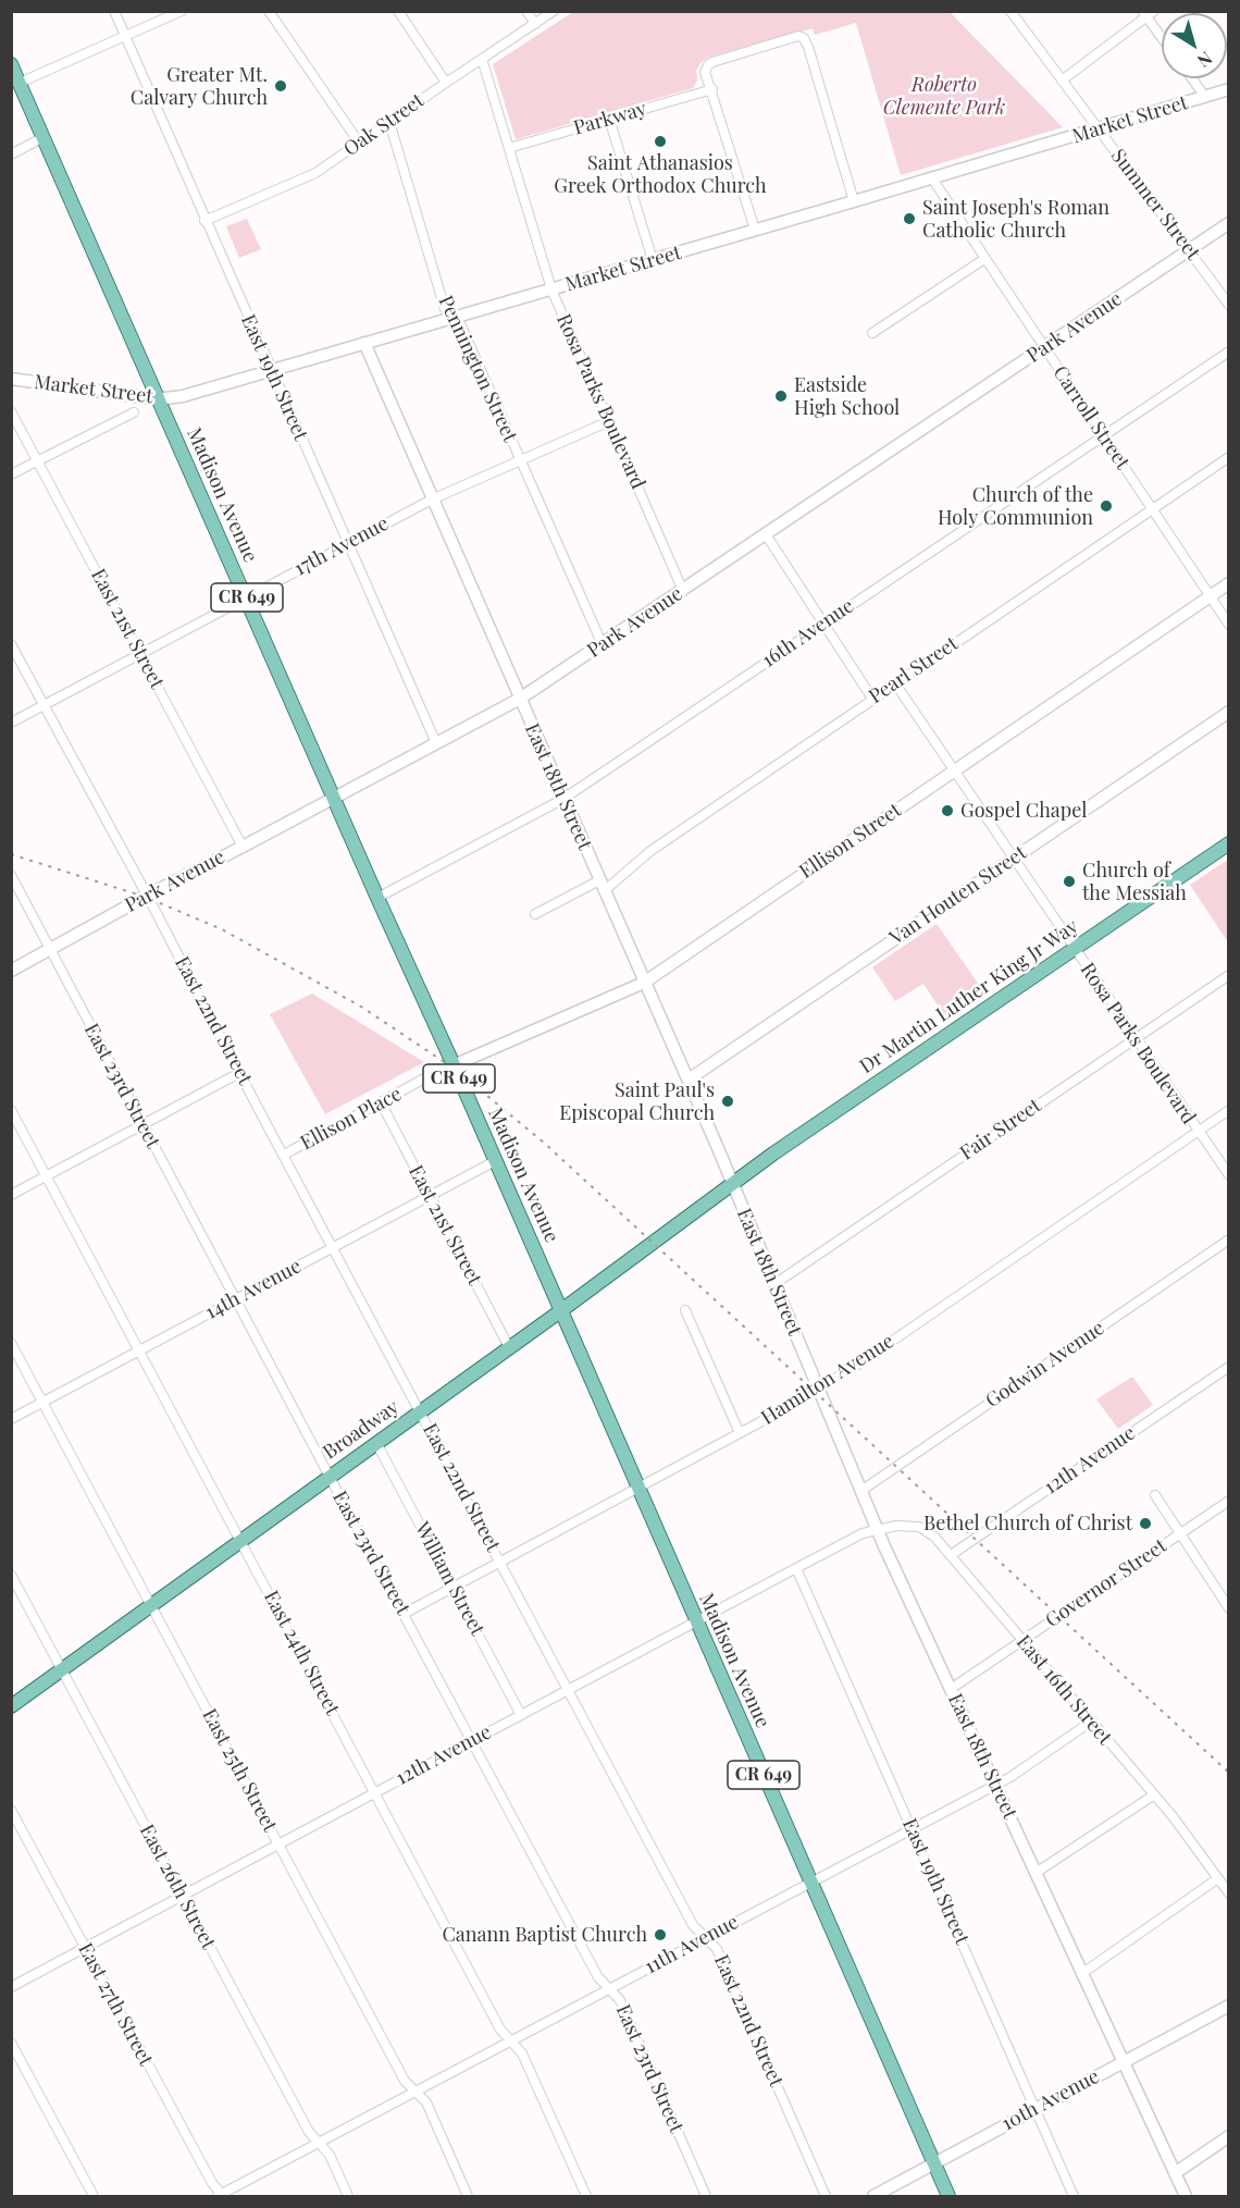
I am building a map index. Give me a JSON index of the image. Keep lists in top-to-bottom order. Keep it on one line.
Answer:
{"streets":{"main road":["Madison Avenue","CR 649","Dr Martin Luther King Jr Way","Broadway"],"street":["Parkway","Market Street","Oak Street","Summer Street","Park Avenue","Pennington Street","East 19th Street","Rosa Parks Boulevard","Carroll Street","17th Avenue","East 21st Street","16th Avenue","Pearl Street","East 18th Street","Ellison Street","Van Houten Street","East 22nd Street","East 23rd Street","Ellison Place","Fair Street","14th Avenue","Godwin Avenue","Hamilton Avenue","12th Avenue","William Street","Governor Street","East 24th Street","East 16th Street","East 25th Street","East 26th Street","11th Avenue","East 27th Street","10th Avenue"]},"crossings":[["Parkway","Rosa Parks Boulevard"],["Market Street","Summer Street"],["Market Street","Pennington Street"],["Market Street","East 19th Street"],["Market Street","Rosa Parks Boulevard"],["Market Street","Carroll Street"],["Market Street","Madison Avenue"],["Market Street","East 18th Street"],["Oak Street","Pennington Street"],["Oak Street","East 19th Street"],["Oak Street","Rosa Parks Boulevard"],["Summer Street","Park Avenue"],["Park Avenue","Pennington Street"],["Park Avenue","East 19th Street"],["Park Avenue","Rosa Parks Boulevard"],["Park Avenue","Carroll Street"],["Park Avenue","Madison Avenue"],["Park Avenue","East 21st Street"],["Park Avenue","East 18th Street"],["Park Avenue","East 22nd Street"],["Park Avenue","East 23rd Street"],["Pennington Street","17th Avenue"],["East 19th Street","17th Avenue"],["East 19th Street","12th Avenue"],["East 19th Street","11th Avenue"],["East 19th Street","10th Avenue"],["Rosa Parks Boulevard","17th Avenue"],["Rosa Parks Boulevard","Pearl Street"],["Rosa Parks Boulevard","Ellison Street"],["Rosa Parks Boulevard","Van Houten Street"],["Rosa Parks Boulevard","Dr Martin Luther King Jr Way"],["Rosa Parks Boulevard","Fair Street"],["Rosa Parks Boulevard","Hamilton Avenue"],["Carroll Street","16th Avenue"],["Carroll Street","Pearl Street"],["Carroll Street","Ellison Street"],["Madison Avenue","17th Avenue"],["Madison Avenue","16th Avenue"],["Madison Avenue","Ellison Street"],["Madison Avenue","Ellison Place"],["Madison Avenue","14th Avenue"],["Madison Avenue","Hamilton Avenue"],["Madison Avenue","Broadway"],["Madison Avenue","12th Avenue"],["Madison Avenue","11th Avenue"],["Madison Avenue","10th Avenue"],["17th Avenue","East 21st Street"],["17th Avenue","East 18th Street"],["17th Avenue","East 22nd Street"],["East 21st Street","Ellison Place"],["East 21st Street","14th Avenue"],["East 21st Street","Broadway"],["16th Avenue","East 18th Street"],["Pearl Street","East 18th Street"],["East 18th Street","Ellison Street"],["East 18th Street","Van Houten Street"],["East 18th Street","Dr Martin Luther King Jr Way"],["East 18th Street","Fair Street"],["East 18th Street","Godwin Avenue"],["East 18th Street","Hamilton Avenue"],["East 18th Street","Broadway"],["East 18th Street","12th Avenue"],["East 18th Street","Governor Street"],["East 18th Street","East 16th Street"],["East 18th Street","11th Avenue"],["East 18th Street","10th Avenue"],["Ellison Street","Ellison Place"],["Dr Martin Luther King Jr Way","Broadway"],["East 22nd Street","Ellison Place"],["East 22nd Street","14th Avenue"],["East 22nd Street","Hamilton Avenue"],["East 22nd Street","Broadway"],["East 22nd Street","12th Avenue"],["East 22nd Street","11th Avenue"],["East 23rd Street","14th Avenue"],["East 23rd Street","Hamilton Avenue"],["East 23rd Street","Broadway"],["East 23rd Street","12th Avenue"],["East 23rd Street","11th Avenue"],["14th Avenue","East 24th Street"],["14th Avenue","East 25th Street"],["Hamilton Avenue","William Street"],["Broadway","William Street"],["Broadway","East 24th Street"],["Broadway","East 25th Street"],["Broadway","East 26th Street"],["12th Avenue","William Street"],["12th Avenue","East 24th Street"],["12th Avenue","East 16th Street"],["12th Avenue","East 25th Street"],["12th Avenue","East 26th Street"],["12th Avenue","East 27th Street"],["Governor Street","East 16th Street"],["East 24th Street","11th Avenue"],["East 16th Street","11th Avenue"],["East 25th Street","11th Avenue"],["East 26th Street","11th Avenue"],["11th Avenue","East 27th Street"]],"parks":["Roberto Clemente Park"],"places":["Greater Mt. Calvary Church","Saint Athanasios Greek Orthodox Church","Saint Joseph's Roman Catholic Church","Eastside High School","Church of the Holy Communion","Gospel Chapel","Church of the Messiah","Saint Paul's Episcopal Church","Bethel Church of Christ","Canann Baptist Church"],"north":"bottom right"}
